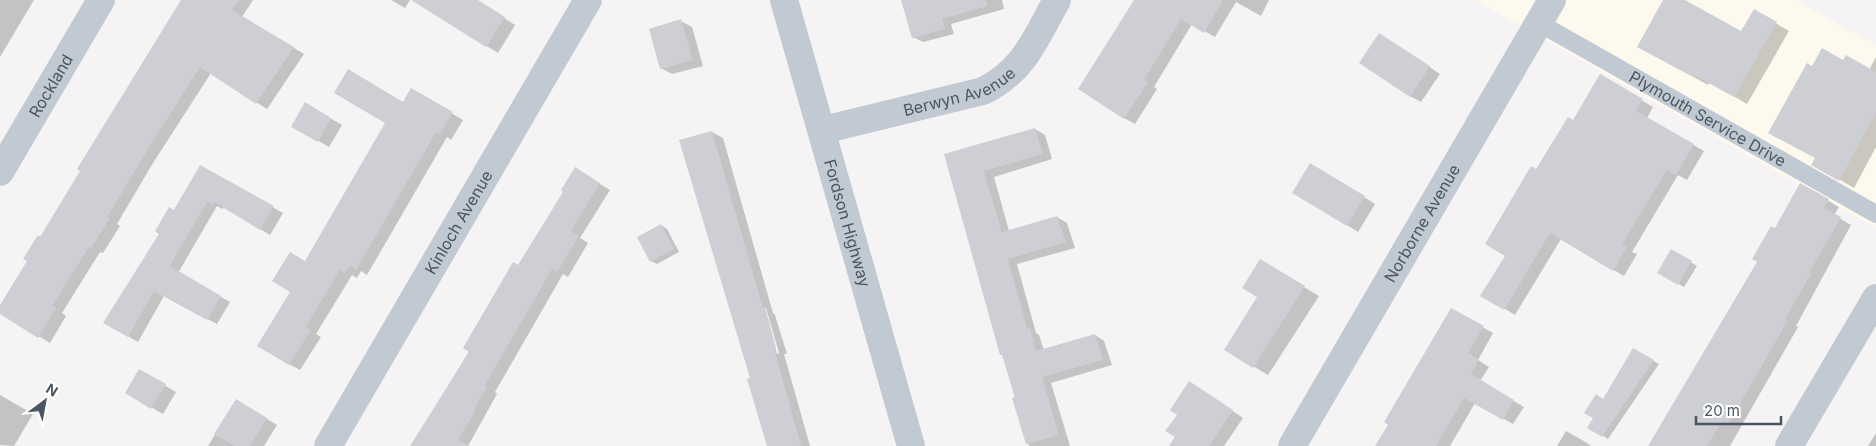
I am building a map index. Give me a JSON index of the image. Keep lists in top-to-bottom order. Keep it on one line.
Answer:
{"streets":{"street":["Rockland","Berwyn Avenue","Kinloch Avenue","Fordson Highway","Norborne Avenue"],"lane":["Plymouth Service Drive"]},"crossings":[["Berwyn Avenue","Fordson Highway"],["Plymouth Service Drive","Norborne Avenue"]],"scale_bar":"20 m","north":"top right"}
